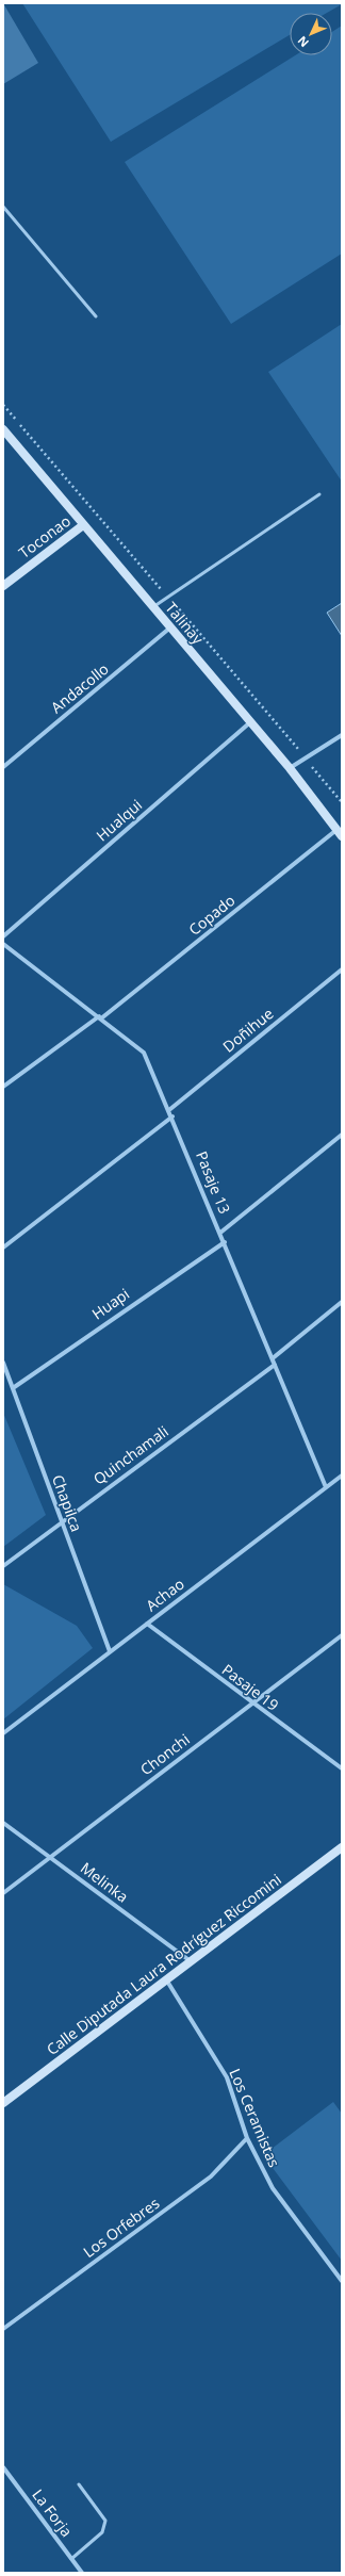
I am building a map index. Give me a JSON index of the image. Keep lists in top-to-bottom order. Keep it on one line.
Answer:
{"streets":{"street":["Toconao","Talinay","Andacollo","Hualqui","Copado","Doñihue","Pasaje 13","Huapi","Quinchamali","Chapilca","Achao","Pasaje 19","Chonchi","Melinka","Calle Diputada Laura Rodríguez Riccomini","Los Ceramistas","Los Orfebres","La Forja"]},"crossings":[["Toconao","Talinay"],["Talinay","Andacollo"],["Talinay","Hualqui"],["Talinay","Copado"],["Copado","Pasaje 13"],["Doñihue","Pasaje 13"],["Pasaje 13","Huapi"],["Pasaje 13","Quinchamali"],["Pasaje 13","Achao"],["Huapi","Chapilca"],["Quinchamali","Chapilca"],["Chapilca","Achao"],["Achao","Pasaje 19"],["Pasaje 19","Chonchi"],["Chonchi","Melinka"],["Melinka","Calle Diputada Laura Rodríguez Riccomini"],["Calle Diputada Laura Rodríguez Riccomini","Los Ceramistas"],["Los Ceramistas","Los Orfebres"]],"north":"bottom left"}
